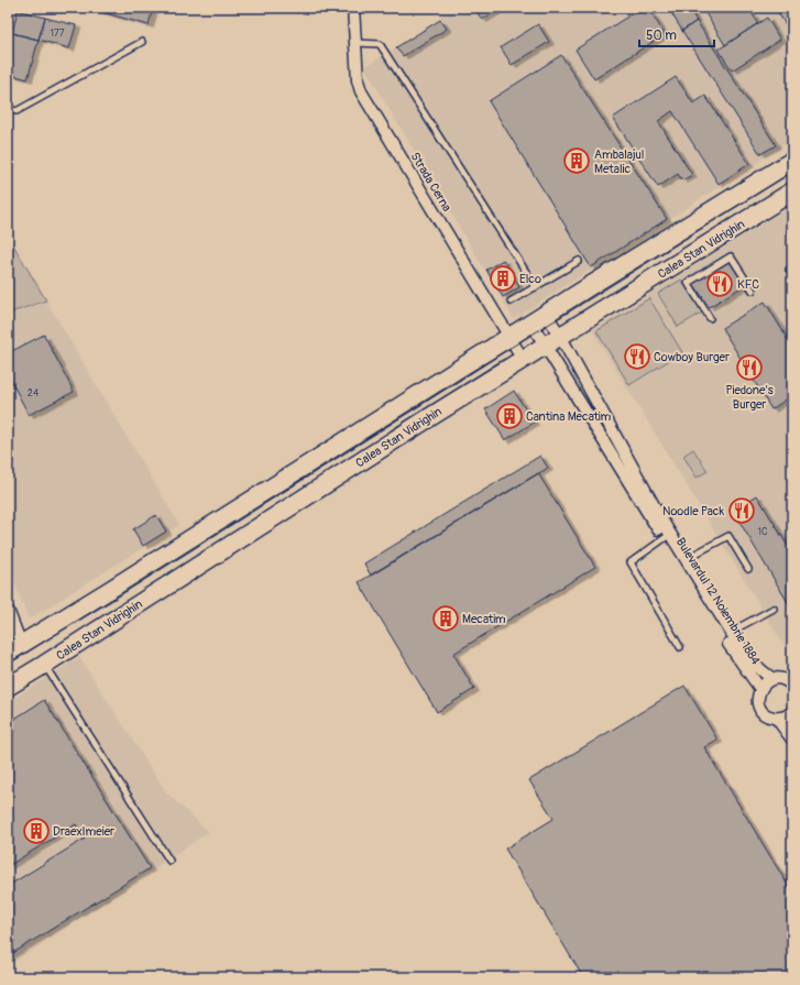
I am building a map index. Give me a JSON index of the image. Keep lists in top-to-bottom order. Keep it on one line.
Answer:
{"streets":{"main road":["Calea Stan Vidrighin"],"street":["Strada Cerna","Bulevardul 12 Noiembrie 1884"]},"crossings":[["Strada Cerna","Calea Stan Vidrighin"],["Calea Stan Vidrighin","Bulevardul 12 Noiembrie 1884"]],"places":{"building":["Ambalajul Metalic","Elco","Cantina Mecatim","Mecatim","Draexlmeier"],"restaurant":["KFC","Cowboy Burger","Piedone's Burger","Noodle Pack"]},"house_numbers":["177","24","1C"],"scale_bar":"50 m"}
